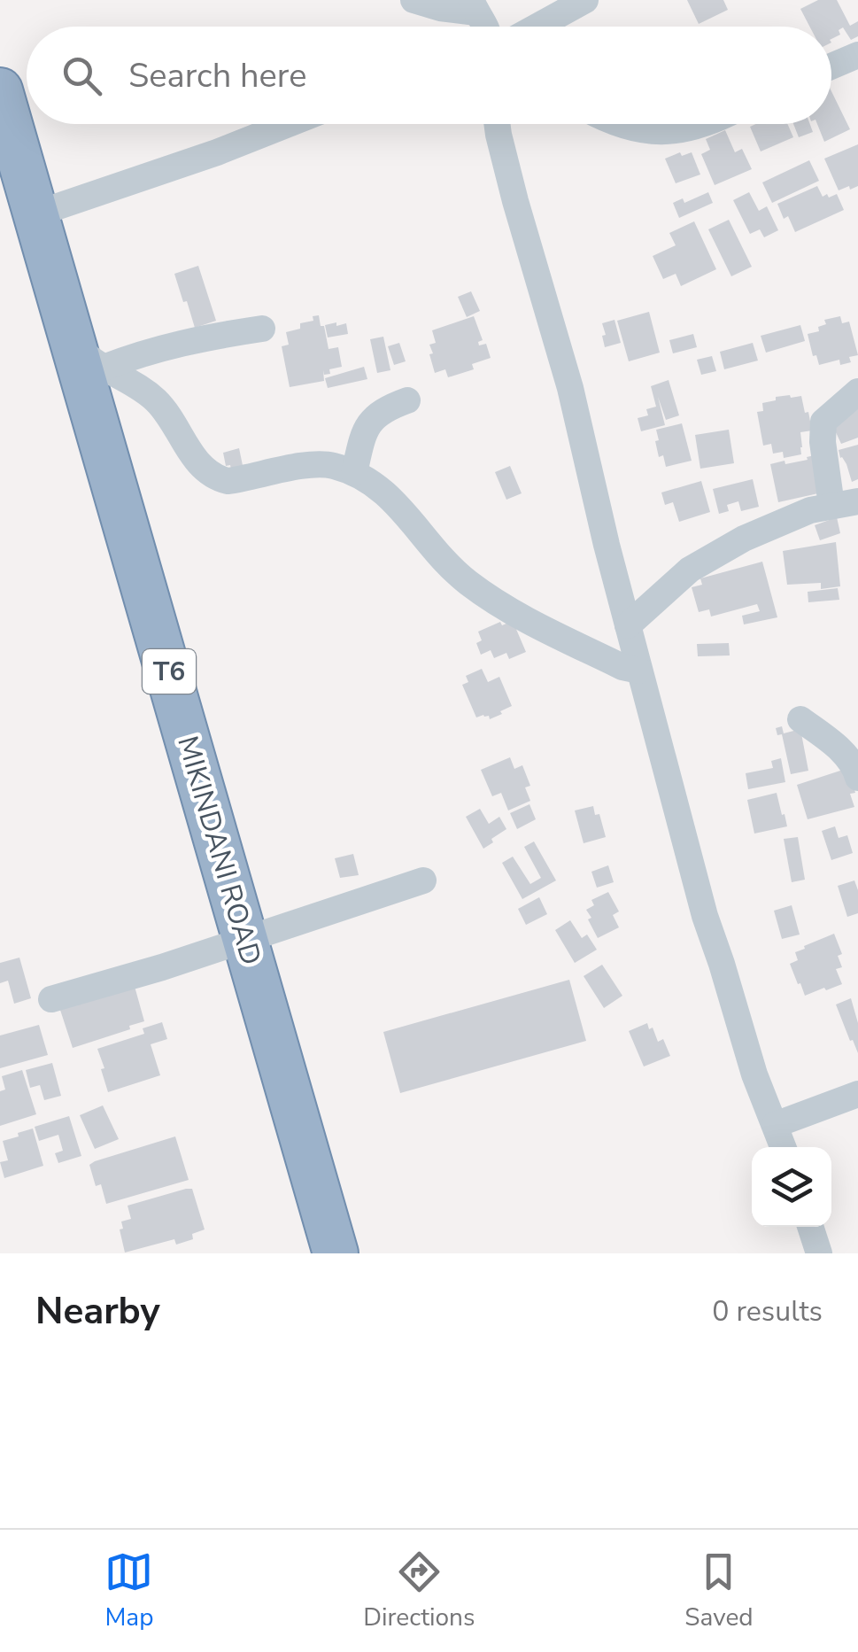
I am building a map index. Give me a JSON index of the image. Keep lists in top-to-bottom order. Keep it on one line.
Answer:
{"streets":{"highway":["T6","MIKINDANI ROAD"]},"page":{"search":"Search here","heading":["Nearby","0 results"],"nav":["Map","Directions","Saved"]}}
